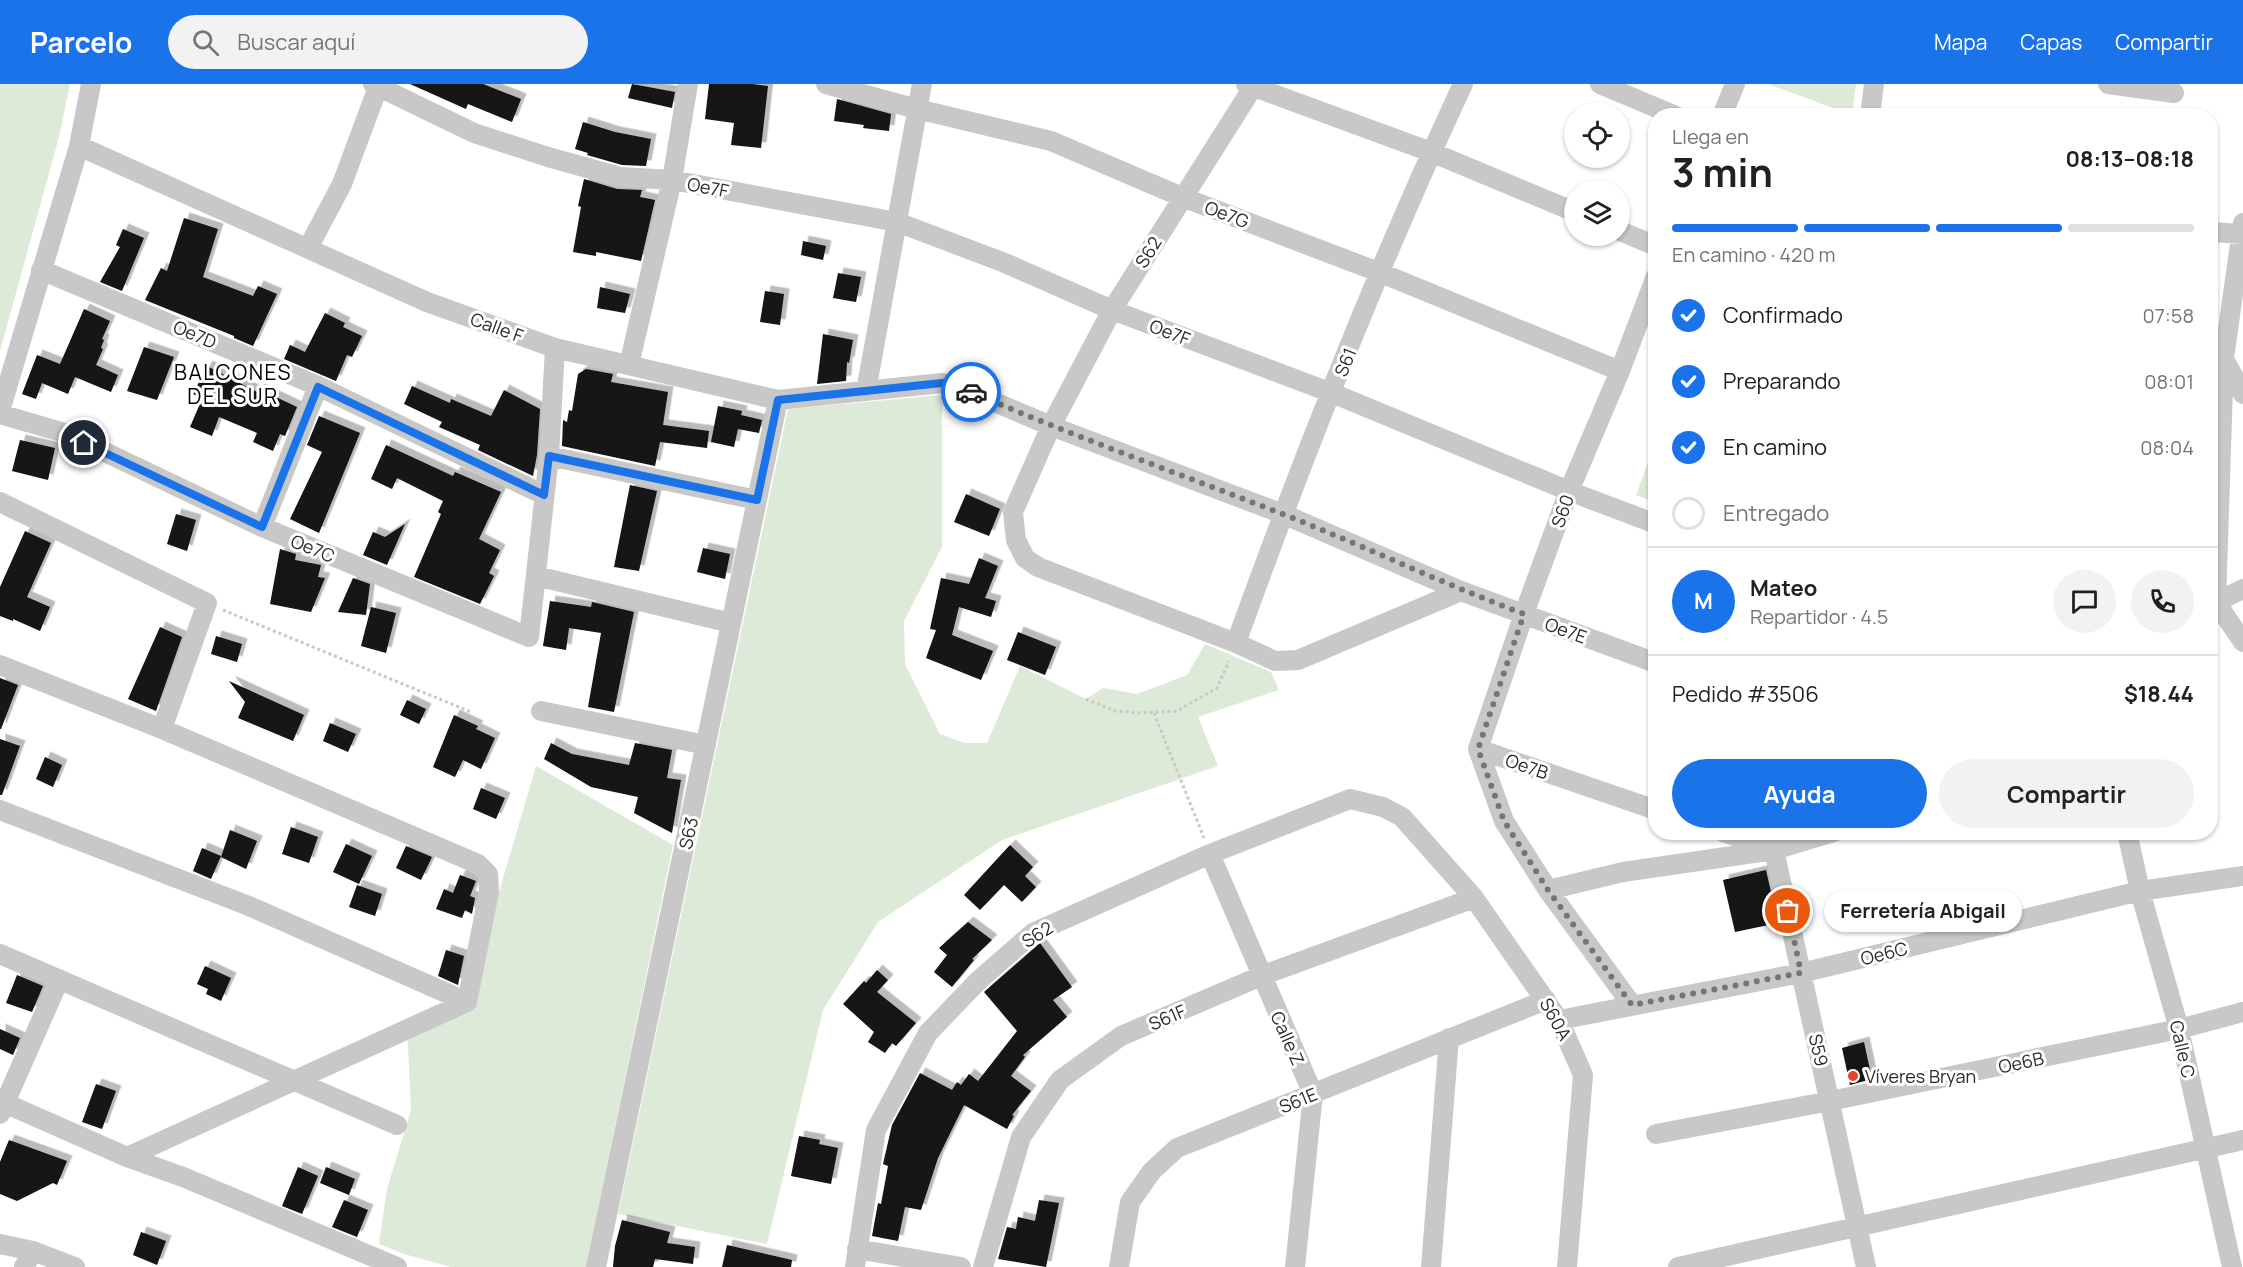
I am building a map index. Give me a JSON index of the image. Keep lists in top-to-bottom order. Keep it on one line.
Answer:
{"streets":{"street":["Oe7F","Oe7G","S62","Calle F","Oe7D","S61","S60","Oe7C","Oe7E","Oe7B","S63","Oe6C","S61F","S60A","Calle Z","Calle C","S59","Oe6B","S61E"]},"crossings":[["Oe7F","S62"],["Oe7F","S61"],["Oe7F","S60"],["Oe7G","S62"],["Oe7G","S61"],["Oe7G","S60"],["S62","Oe7E"],["S62","S60A"],["S62","Calle Z"],["Calle F","Oe7E"],["Calle F","S63"],["S61","Oe7E"],["S60","Oe7E"],["S60","Oe7B"],["Oe7B","Oe6C"],["Oe6C","S60A"],["Oe6C","Calle C"],["Oe6C","S59"],["S61F","S60A"],["S61F","Calle Z"],["S60A","S61E"],["Calle Z","S61E"],["Calle C","Oe6B"],["S59","Oe6B"]],"districts":["BALCONES DEL SUR"],"places":["Ferretería Abigail","Víveres Bryan"],"page":{"header":"Parcelo","search":"Buscar aquí","nav":["Mapa","Capas","Compartir"],"heading":["3 min","Llega en","08:13–08:18"],"panel":["Mateo","Repartidor · 4.5","Pedido #3506","$18.44"],"bar":"En camino · 420 m","list":[["Confirmado","07:58"],["Preparando","08:01"],["En camino","08:04"],"Entregado"],"round":"M","buttons":["Ayuda","Compartir"],"bubble":"Ferretería Abigail"}}
